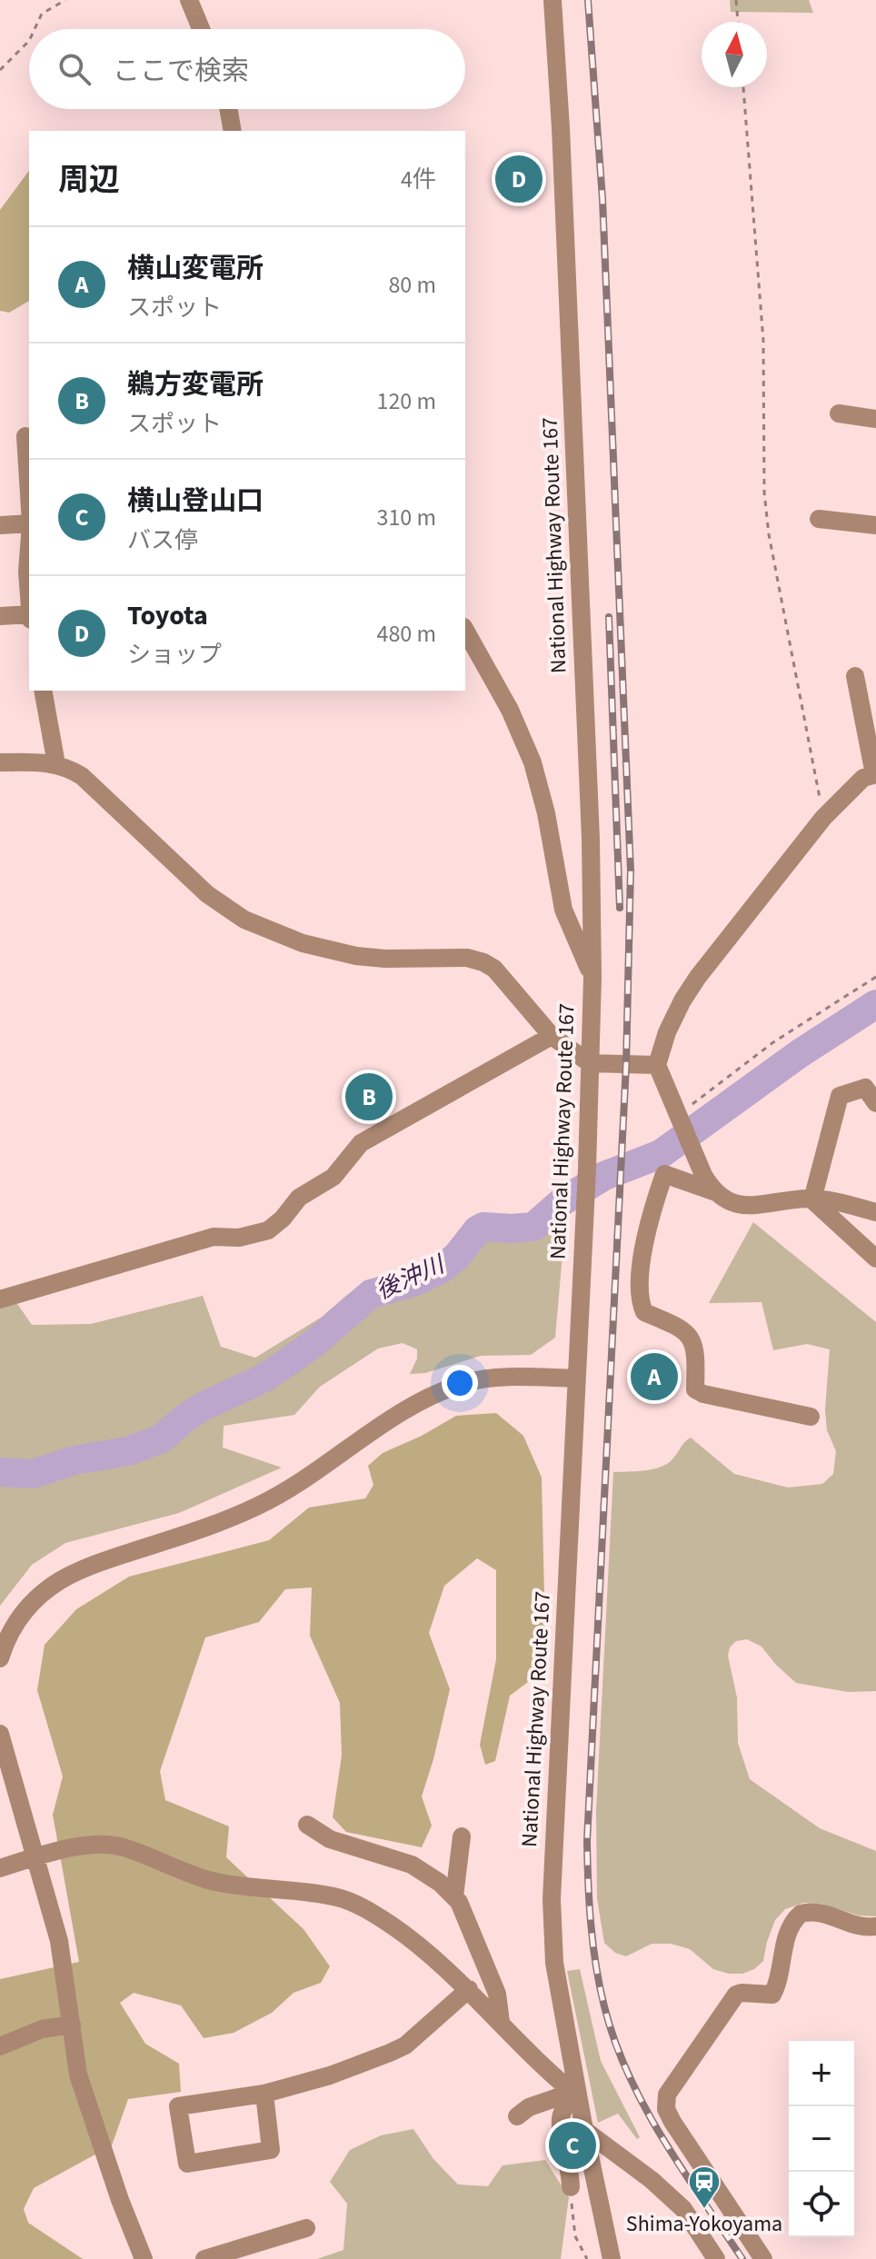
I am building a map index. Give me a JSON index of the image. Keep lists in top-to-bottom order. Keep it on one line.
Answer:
{"streets":{"street":["National Highway Route 167"]},"water":["後沖川"],"places":{"station":["Shima-Yokoyama"]},"north":"top","page":{"search":"ここで検索","heading":["周辺","4件"],"pins":["D","B","A","C"],"list":[{"mark":"A","name":"横山変電所","note":"スポット","value":"80 m"},{"mark":"B","name":"鵜方変電所","note":"スポット","value":"120 m"},{"mark":"C","name":"横山登山口","note":"バス停","value":"310 m"},{"mark":"D","name":"Toyota","note":"ショップ","value":"480 m"}],"map_buttons":["+","−"]}}
